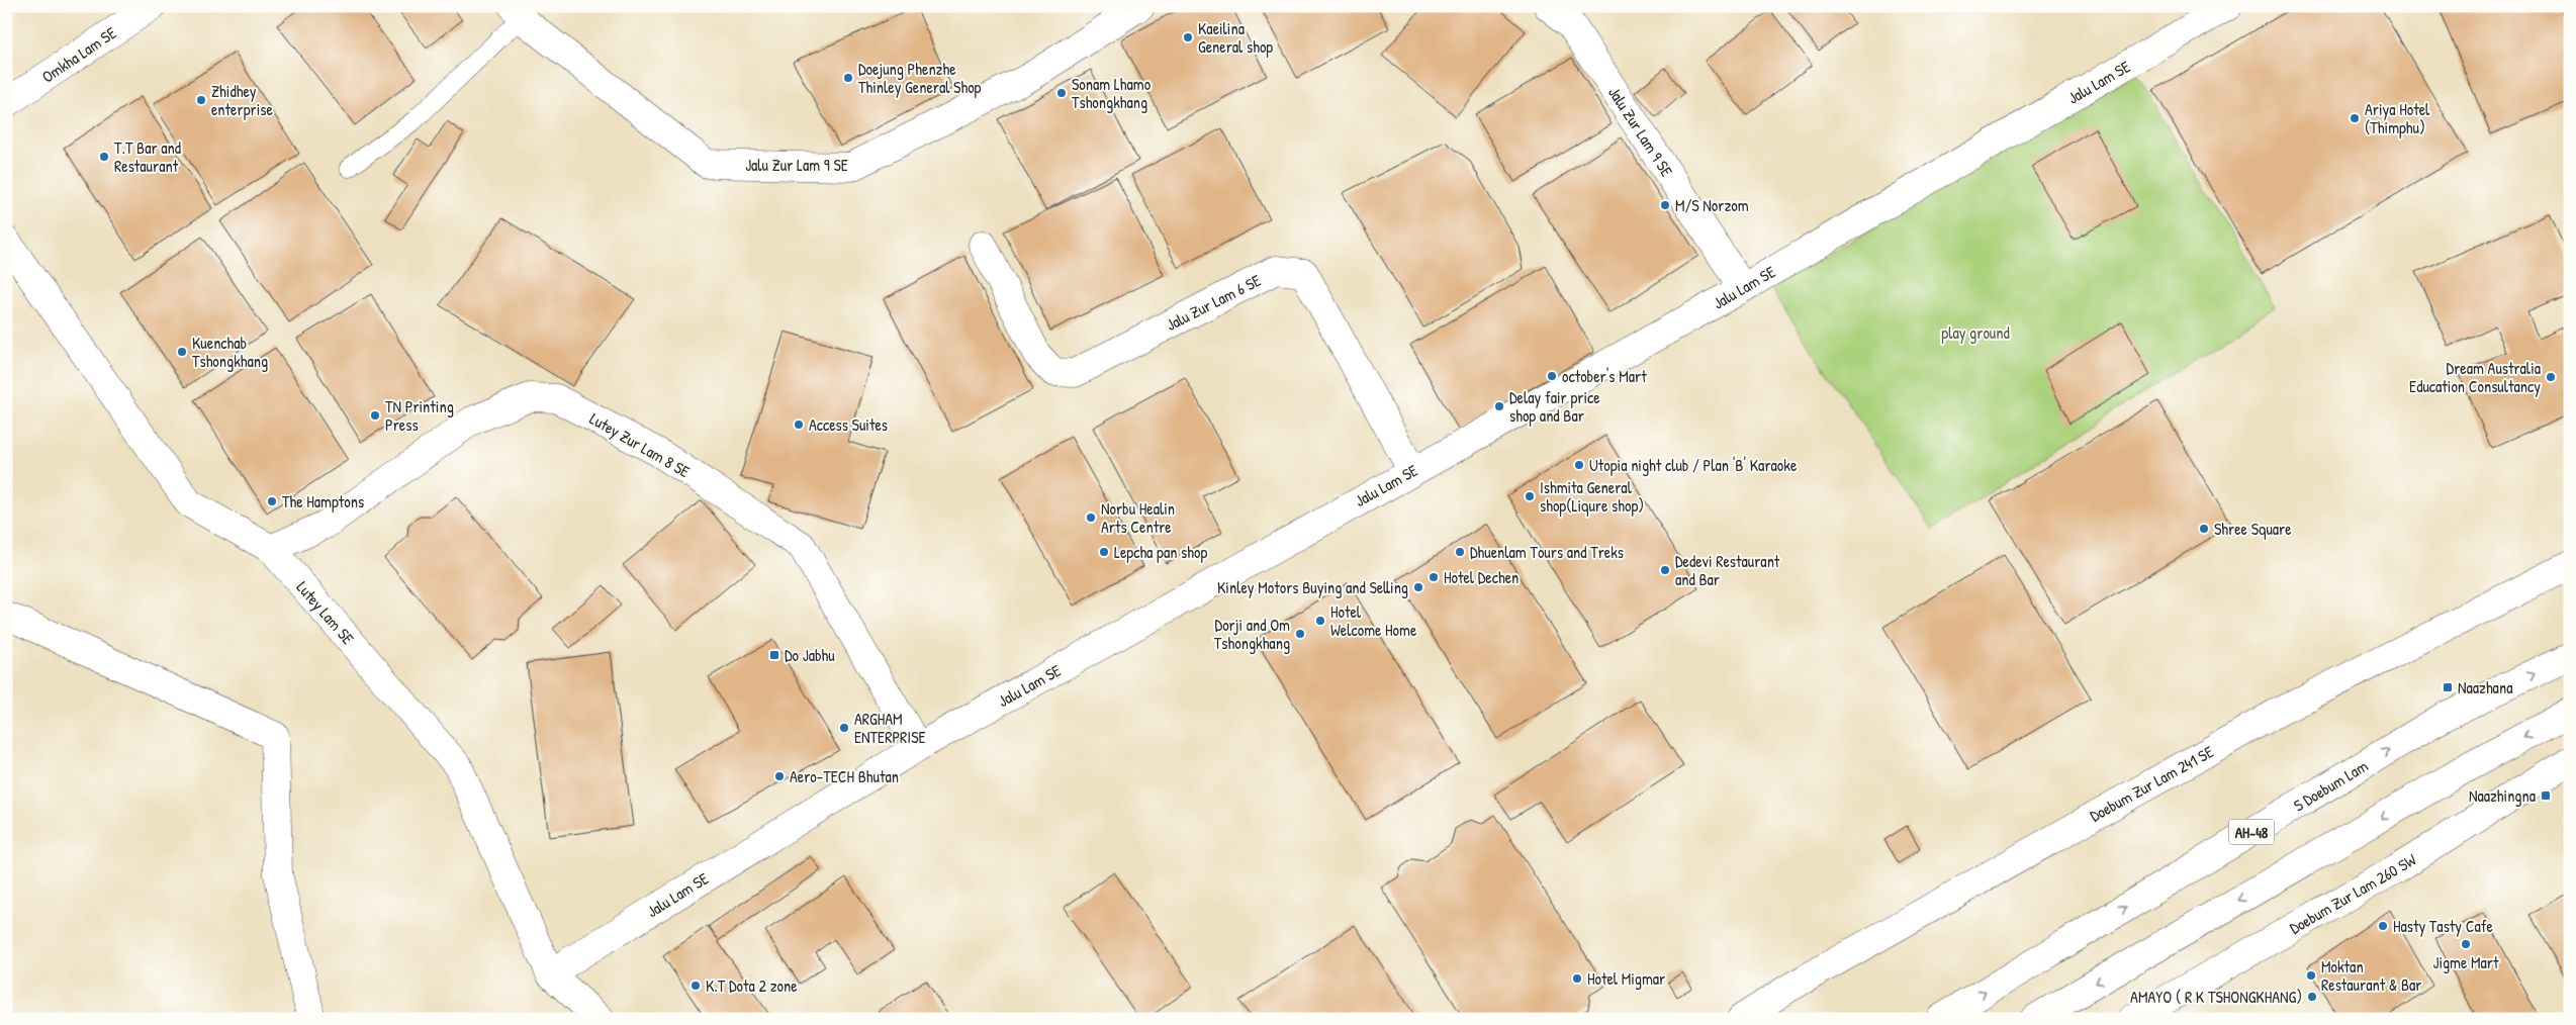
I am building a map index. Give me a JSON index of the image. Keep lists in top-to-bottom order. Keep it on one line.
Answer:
{"streets":{"main road":["Omkha Lam SE","Jalu Lam SE","Jalu Zur Lam 9 SE","Jalu Zur Lam 6 SE","Lutey Zur Lam 8 SE","Lutey Lam SE","Doebum Zur Lam 241 SE","S Doebum Lam","AH-48","Doebum Zur Lam 260 SW"]},"crossings":[["Jalu Lam SE","Jalu Zur Lam 9 SE"],["Jalu Lam SE","Jalu Zur Lam 6 SE"],["Jalu Lam SE","Lutey Zur Lam 8 SE"],["Jalu Lam SE","Lutey Lam SE"],["Lutey Zur Lam 8 SE","Lutey Lam SE"]],"parks":["play ground"],"places":{"other":["Kaeilina General shop","Doejung Phenzhe Thinley General Shop","Sonam Lhamo Tshongkhang","Zhidhey enterprise","Ariya Hotel (Thimphu)","T.T Bar and Restaurant","M/S Norzom","Kuenchab Tshongkhang","october's Mart","Dream Australia Education Consultancy","Delay fair price shop and Bar","TN Printing Press","Access Suites","Utopia night club / Plan 'B' Karaoke","Ishmita General shop(Liqure shop)","The Hamptons","Norbu Healin Arts Centre","Shree Square","Lepcha pan shop","Dhuenlam Tours and Treks","Dedevi Restaurant and Bar","Hotel Dechen","Kinley Motors Buying and Selling","Hotel Welcome Home","Dorji and Om Tshongkhang","ARGHAM ENTERPRISE","Aero-TECH Bhutan","Hasty Tasty Cafe","Jigme Mart","Moktan Restaurant & Bar","Hotel Migmar","K.T Dota 2 zone","AMAYO ( R K TSHONGKHANG)"],"transit":["Do Jabhu","Naazhana","Naazhingna"]}}
